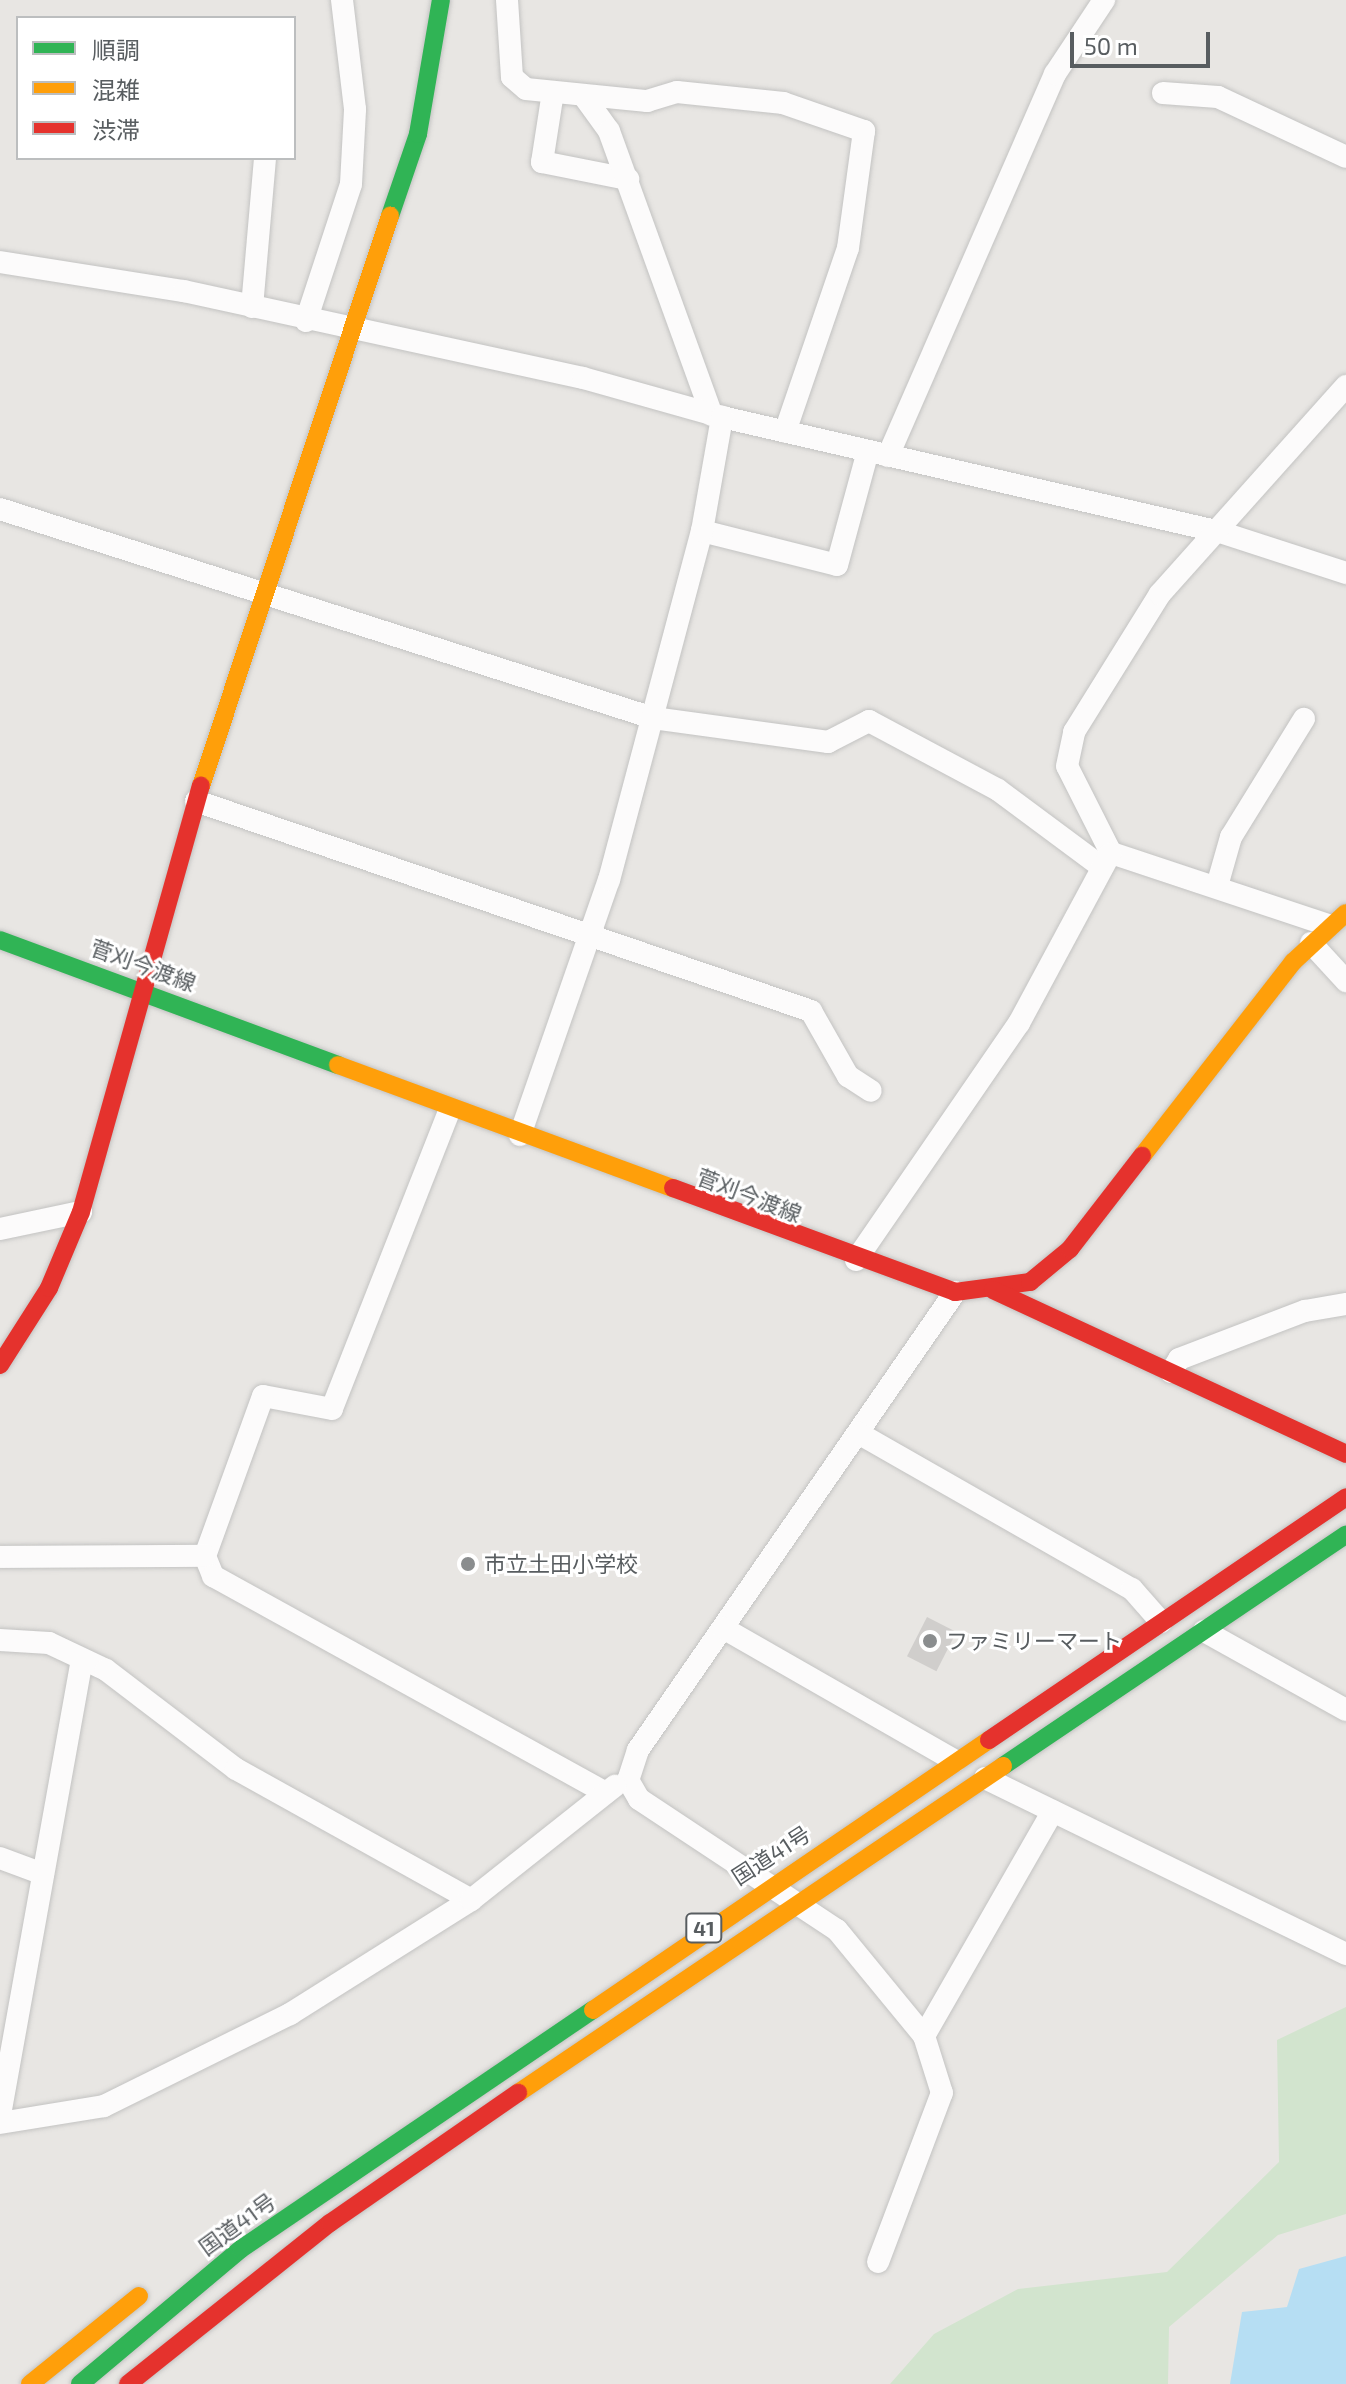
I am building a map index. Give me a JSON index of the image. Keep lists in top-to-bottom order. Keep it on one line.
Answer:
{"streets":{"main road":["菅刈今渡線","国道41号","41"]},"places":["市立土田小学校","ファミリーマート"],"legend":["順調","混雑","渋滞"],"scale_bar":"50 m"}
